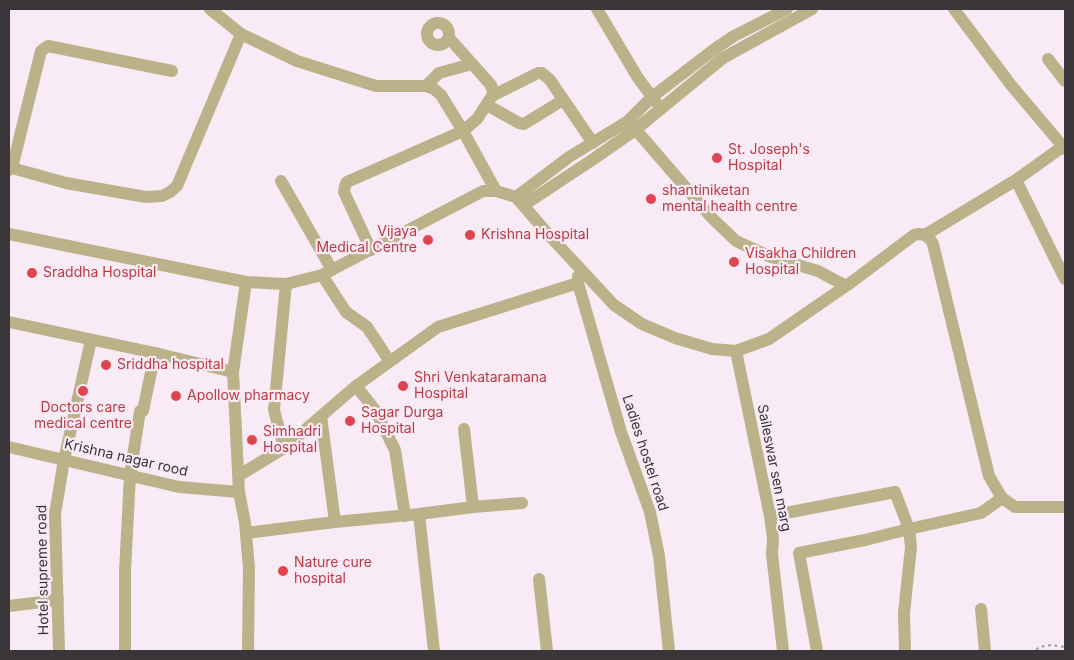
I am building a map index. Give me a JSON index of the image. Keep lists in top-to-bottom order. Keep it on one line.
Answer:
{"streets":{"street":["Ladies hostel road","Krishna nagar rood","Saileswar sen marg","Hotel supreme road"]},"crossings":[["Krishna nagar rood","Hotel supreme road"]],"places":["St. Joseph's Hospital","shantiniketan mental health centre","Krishna Hospital","Vijaya Medical Centre","Visakha Children Hospital","Sraddha Hospital","Sriddha hospital","Shri Venkataramana Hospital","Doctors care medical centre","Apollow pharmacy","Sagar Durga Hospital","Simhadri Hospital","Nature cure hospital"]}
